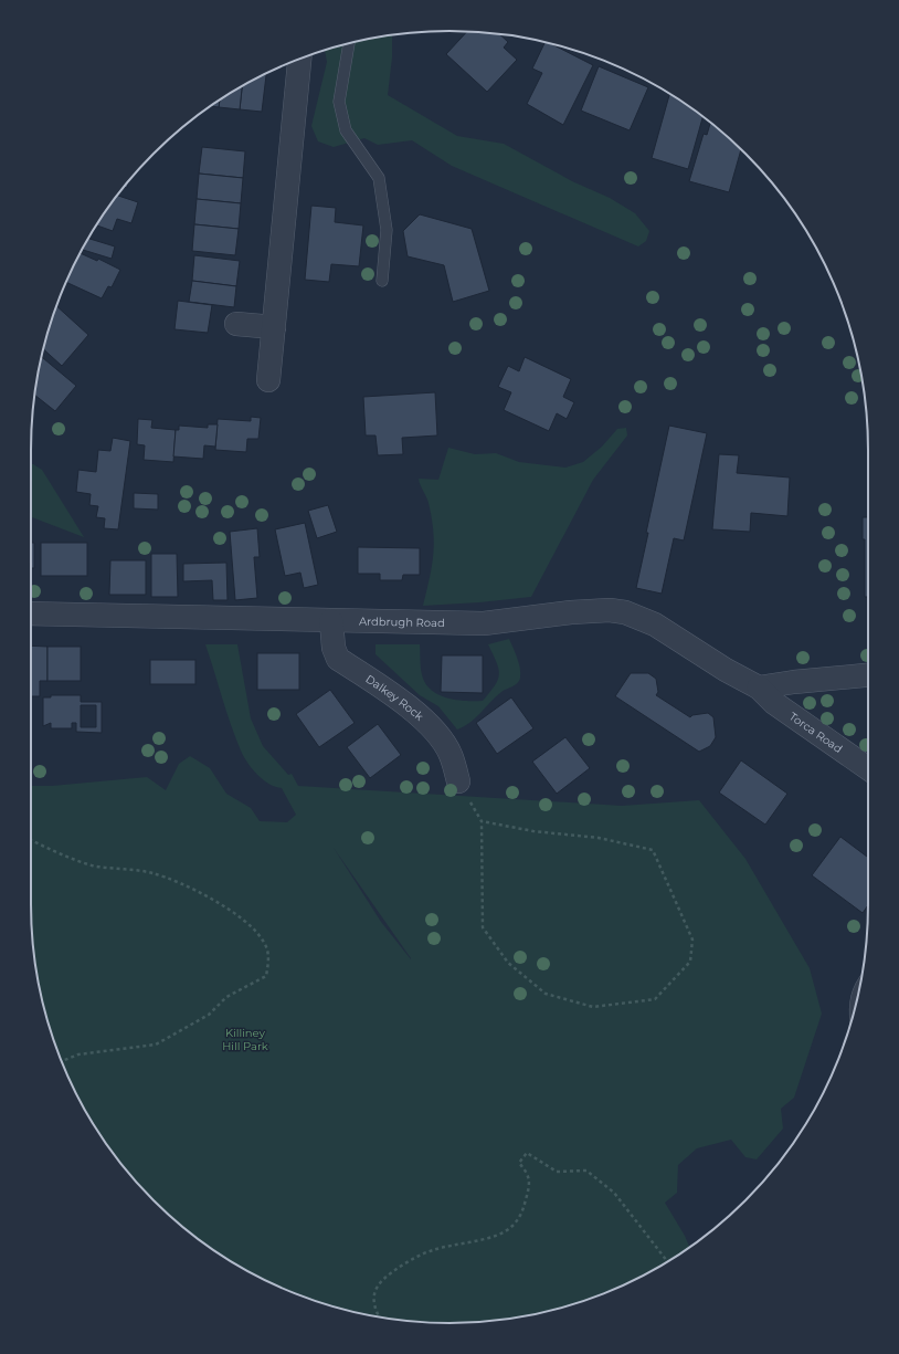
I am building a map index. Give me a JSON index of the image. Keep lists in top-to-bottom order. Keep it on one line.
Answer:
{"streets":{"street":["Ardbrugh Road","Dalkey Rock","Torca Road"]},"crossings":[["Ardbrugh Road","Dalkey Rock"],["Ardbrugh Road","Torca Road"]],"parks":["Killiney Hill Park"]}
